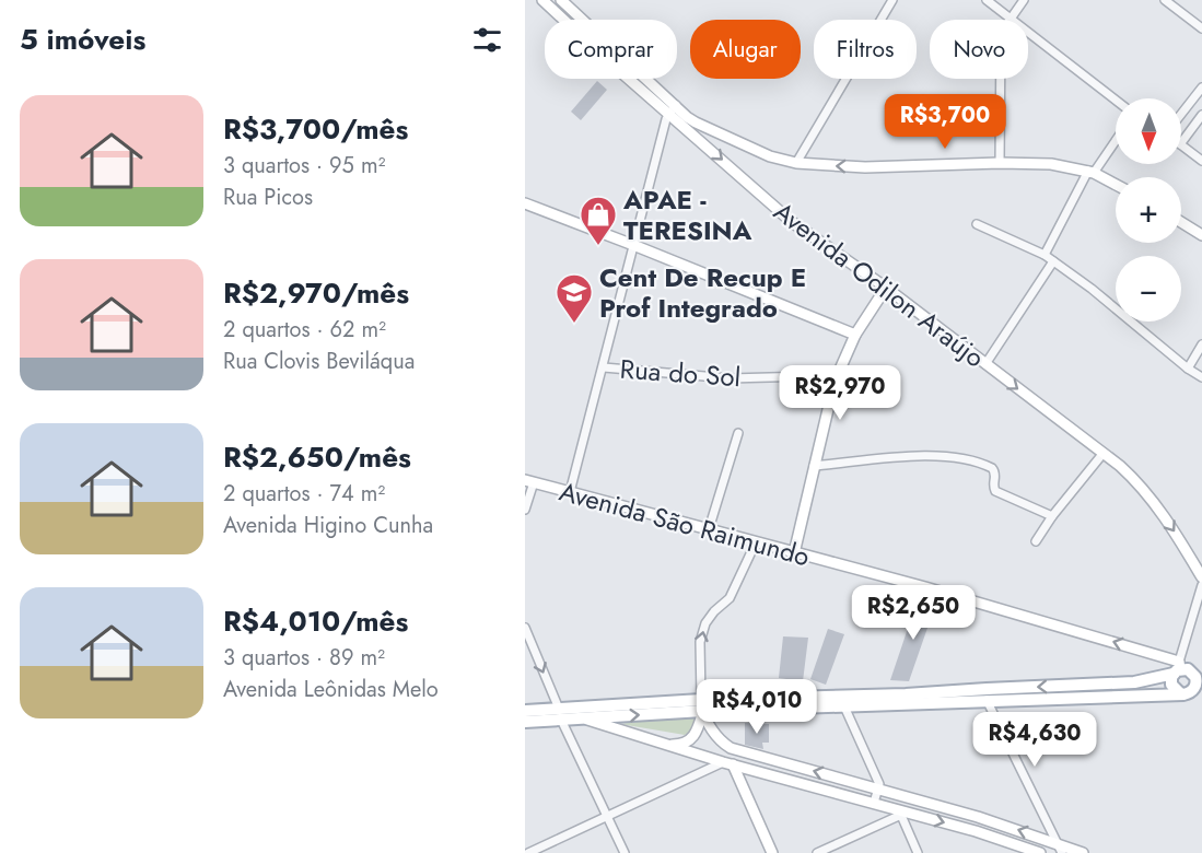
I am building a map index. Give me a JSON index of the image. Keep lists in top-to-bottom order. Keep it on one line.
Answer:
{"streets":{"main road":["Avenida Odilon Araújo","Avenida São Raimundo"],"street":["Rua do Sol"]},"places":{"shop":["APAE - TERESINA"],"school or university":["Cent De Recup E Prof Integrado"]},"north":"bottom","page":{"heading":"5 imóveis","chip":["Comprar","Alugar","Filtros","Novo"],"list":[{"name":"R$3,700/mês","note":"3 quartos · 95 m² · Rua Picos"},{"name":"R$2,970/mês","note":"2 quartos · 62 m² · Rua Clovis Beviláqua"},{"name":"R$2,650/mês","note":"2 quartos · 74 m² · Avenida Higino Cunha"},{"name":"R$4,010/mês","note":"3 quartos · 89 m² · Avenida Leônidas Melo"}],"price":["R$3,700","R$2,970","R$2,650","R$4,010","R$4,630"],"map_buttons":["+","−"]}}
